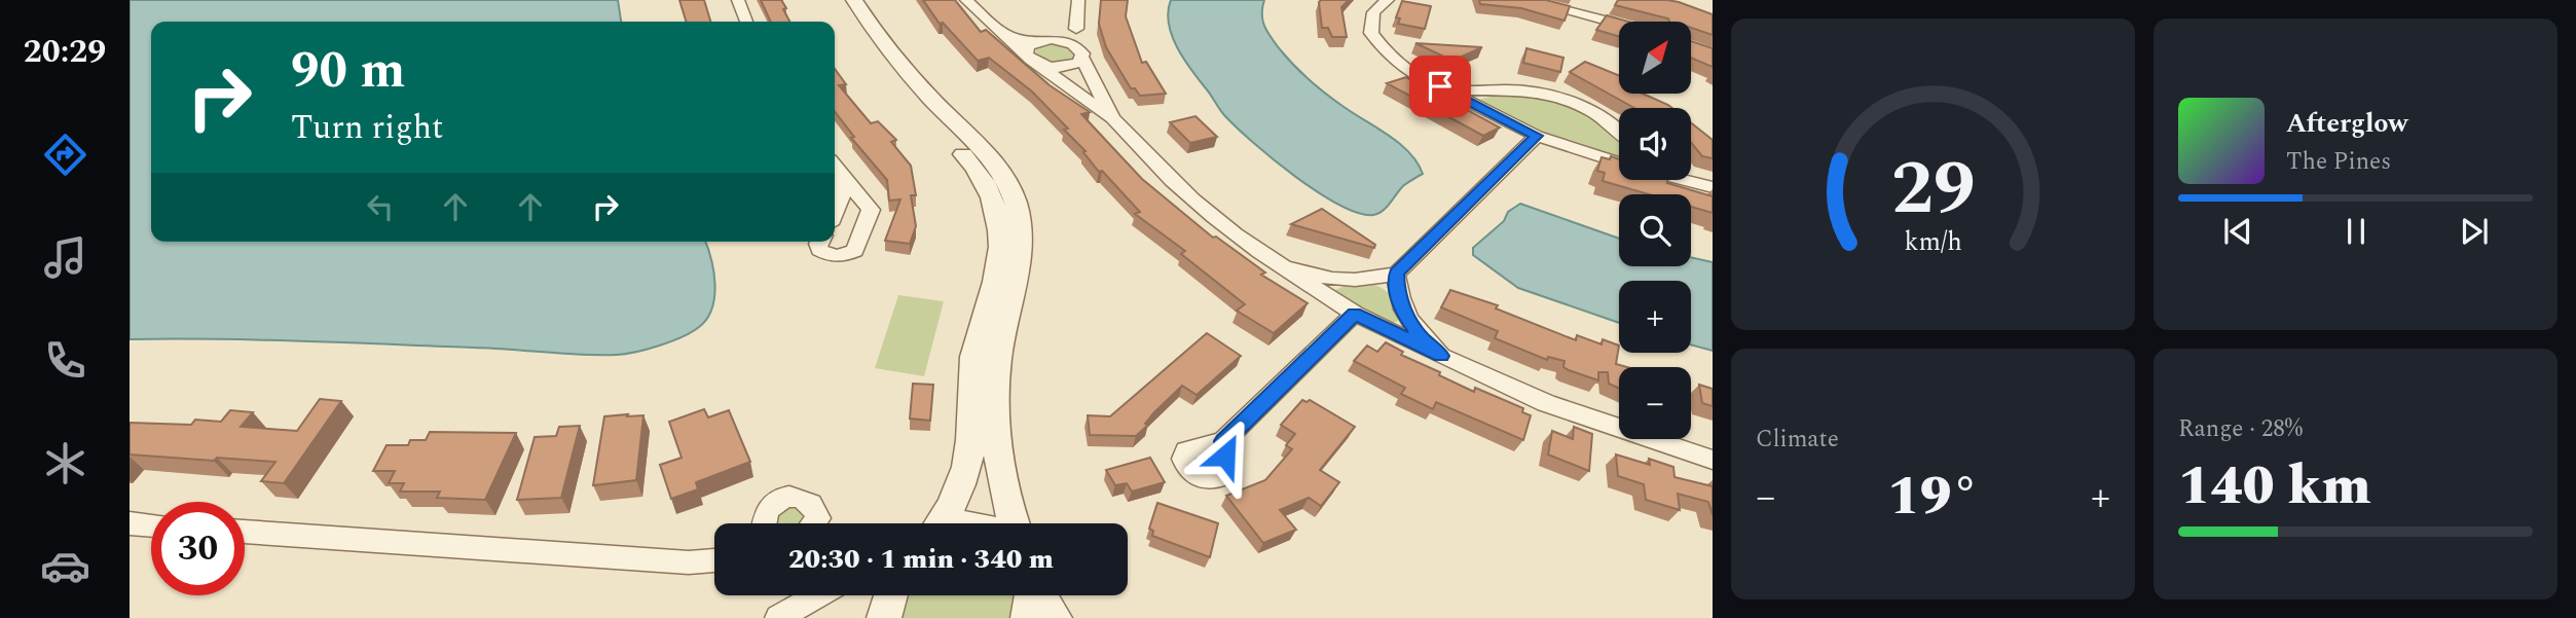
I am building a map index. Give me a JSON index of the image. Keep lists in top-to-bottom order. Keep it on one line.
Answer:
{"north":"top right","page":{"tabs":"20:29","map_buttons":["+","−"],"turn":["90 m","Turn right"],"song":["Afterglow","The Pines"],"tile":["Climate",["Range · 28%","140 km"]],"heat":["−","19°","+"],"limit":"30","trip":"20:30 · 1 min · 340 m","gauge":["29","km/h"]}}
